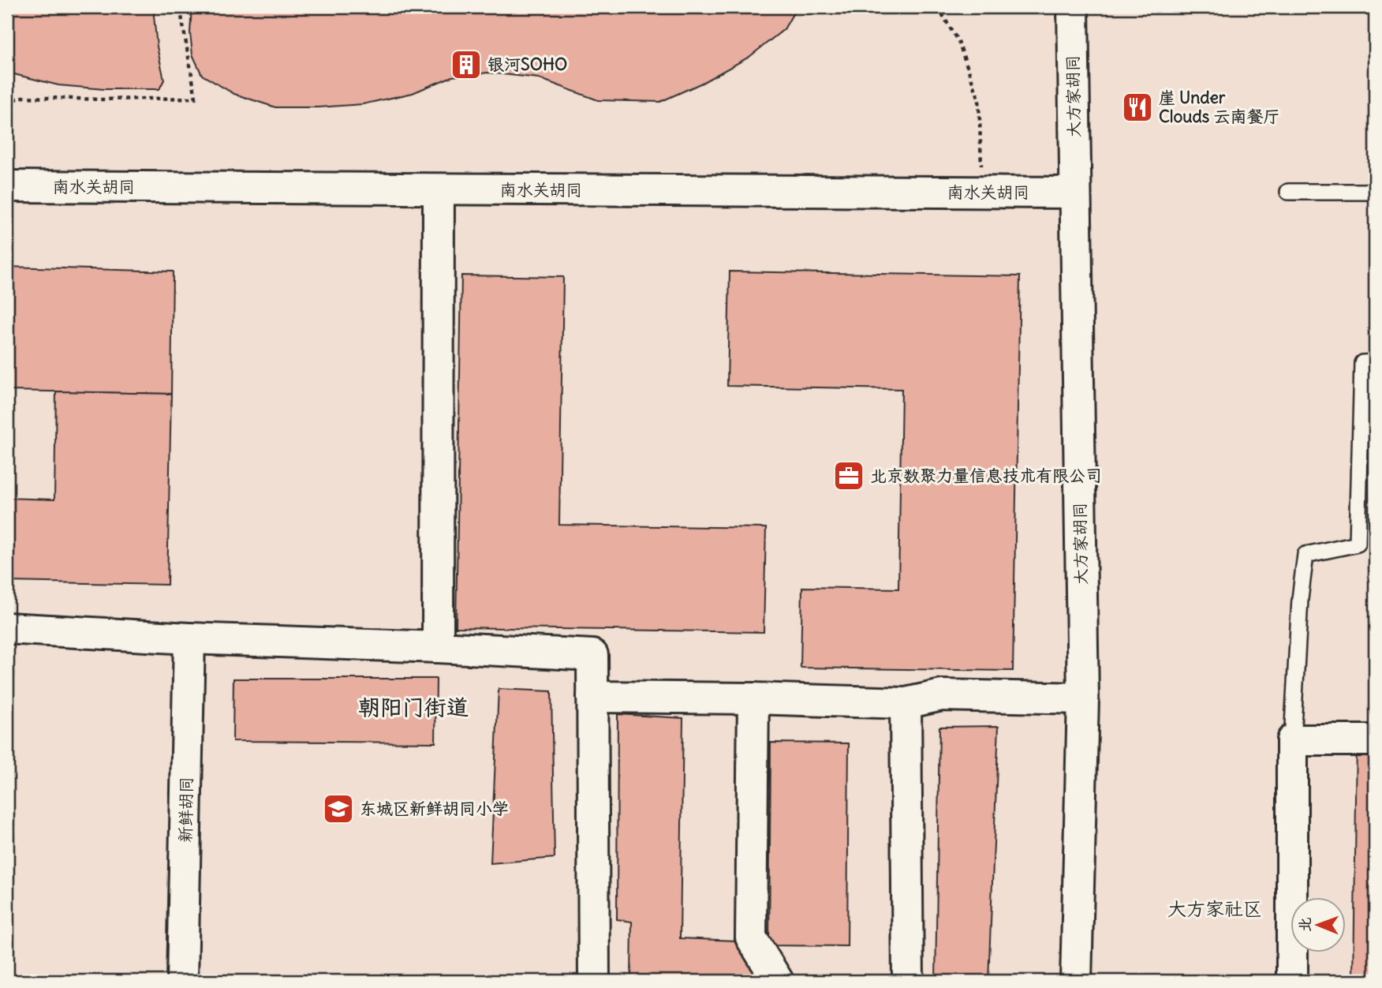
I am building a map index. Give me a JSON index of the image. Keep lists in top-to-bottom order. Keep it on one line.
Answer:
{"streets":{"street":["大方家胡同","南水关胡同","新鲜胡同"]},"crossings":[["大方家胡同","南水关胡同"]],"districts":["朝阳门街道","大方家社区"],"places":{"building":["银河SOHO"],"restaurant":["崖 Under Clouds 云南餐厅"],"office":["北京数聚力量信息技术有限公司"],"school or university":["东城区新鲜胡同小学"]},"north":"left"}
